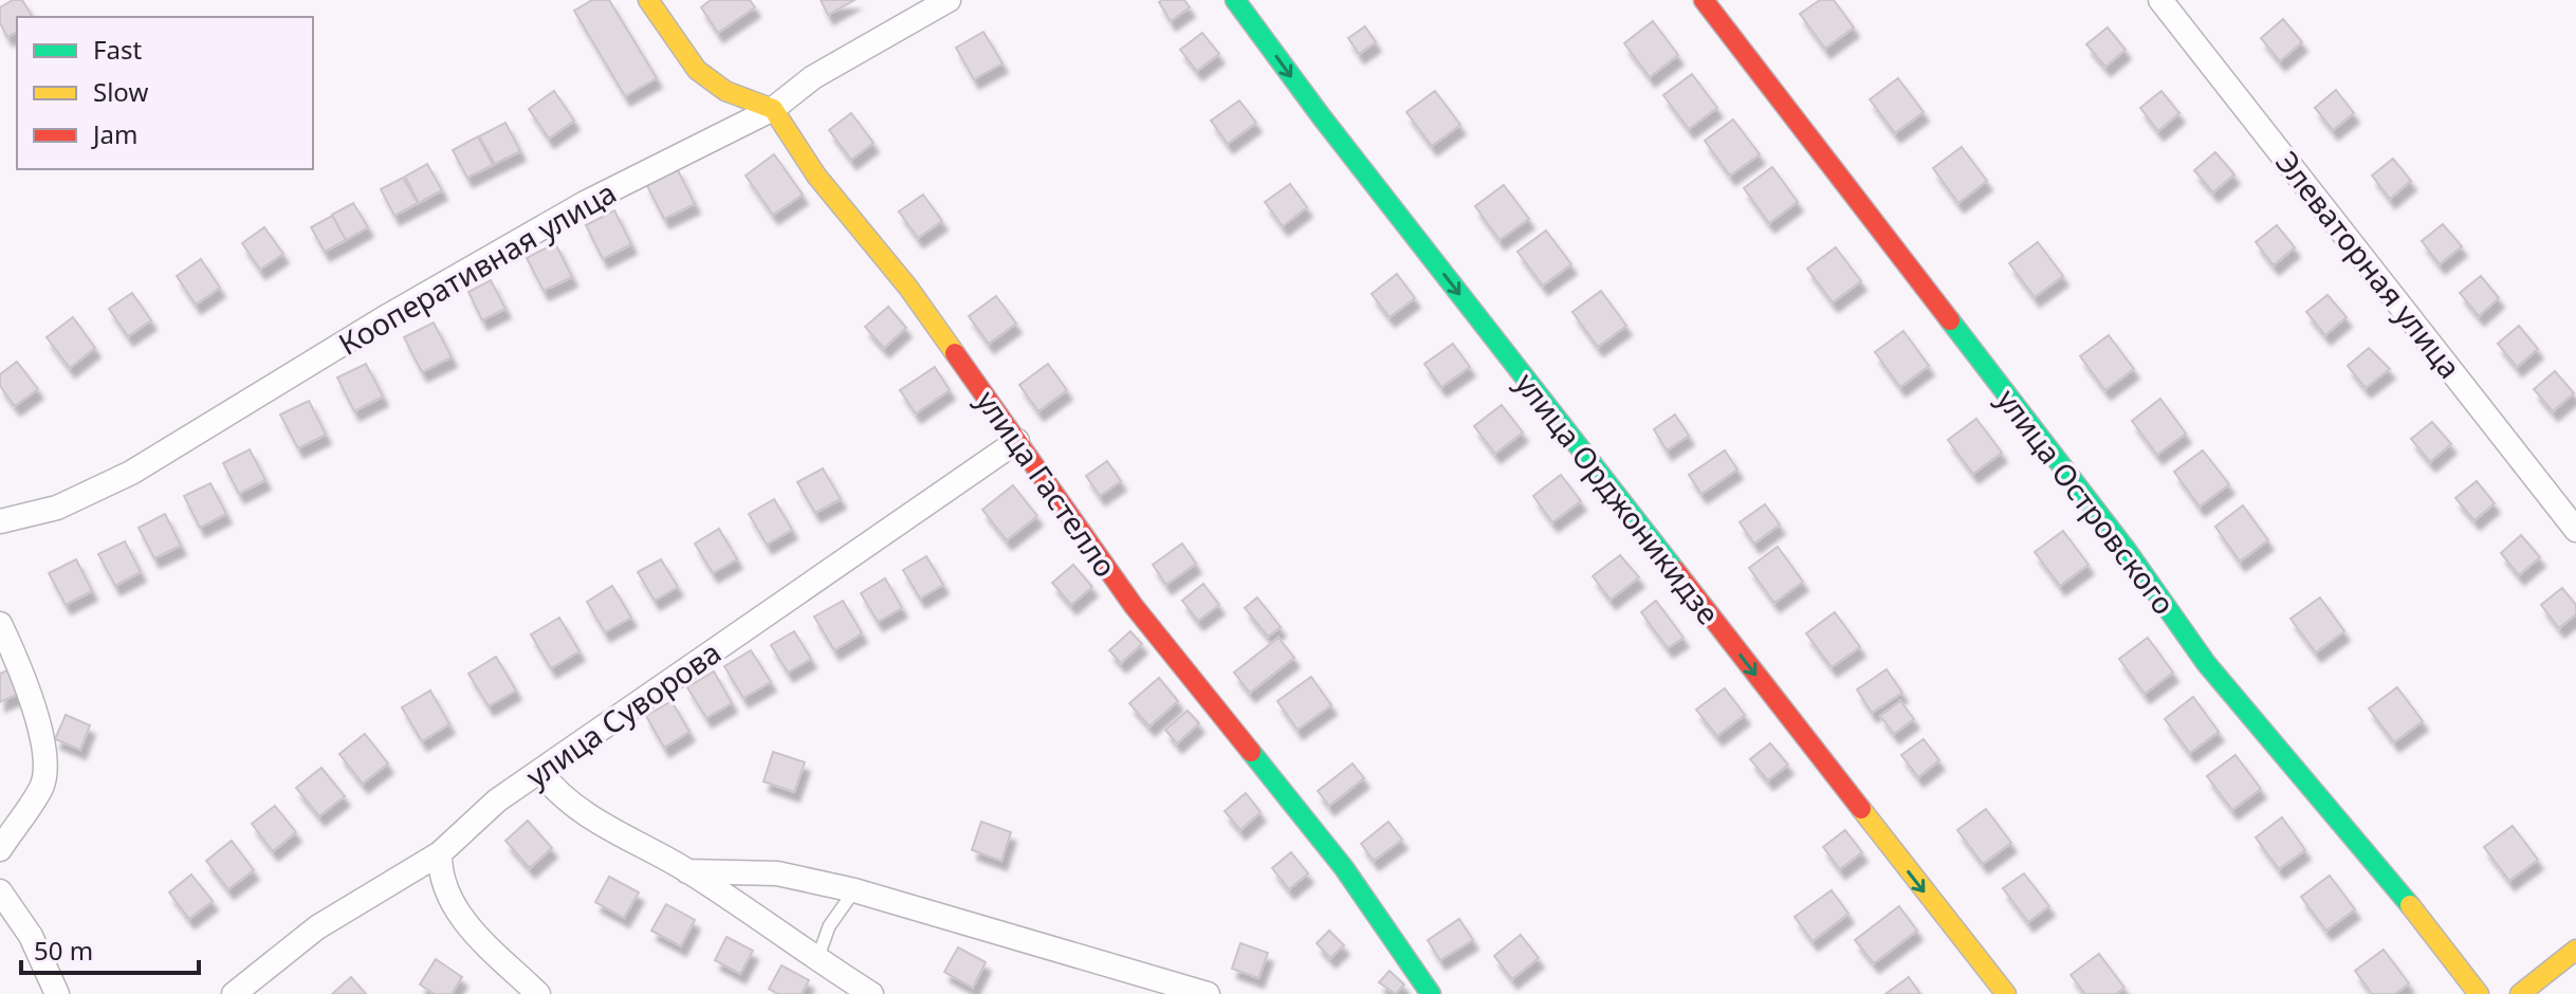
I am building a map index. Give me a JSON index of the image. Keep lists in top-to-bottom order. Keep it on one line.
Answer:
{"streets":{"street":["Элеваторная улица","Кооперативная улица","улица Гастелло","улица Орджоникидзе","улица Островского","улица Суворова"]},"crossings":[["Кооперативная улица","улица Гастелло"],["улица Гастелло","улица Суворова"]],"one_way":["улица Орджоникидзе"],"legend":["Fast","Slow","Jam"],"scale_bar":"50 m"}
